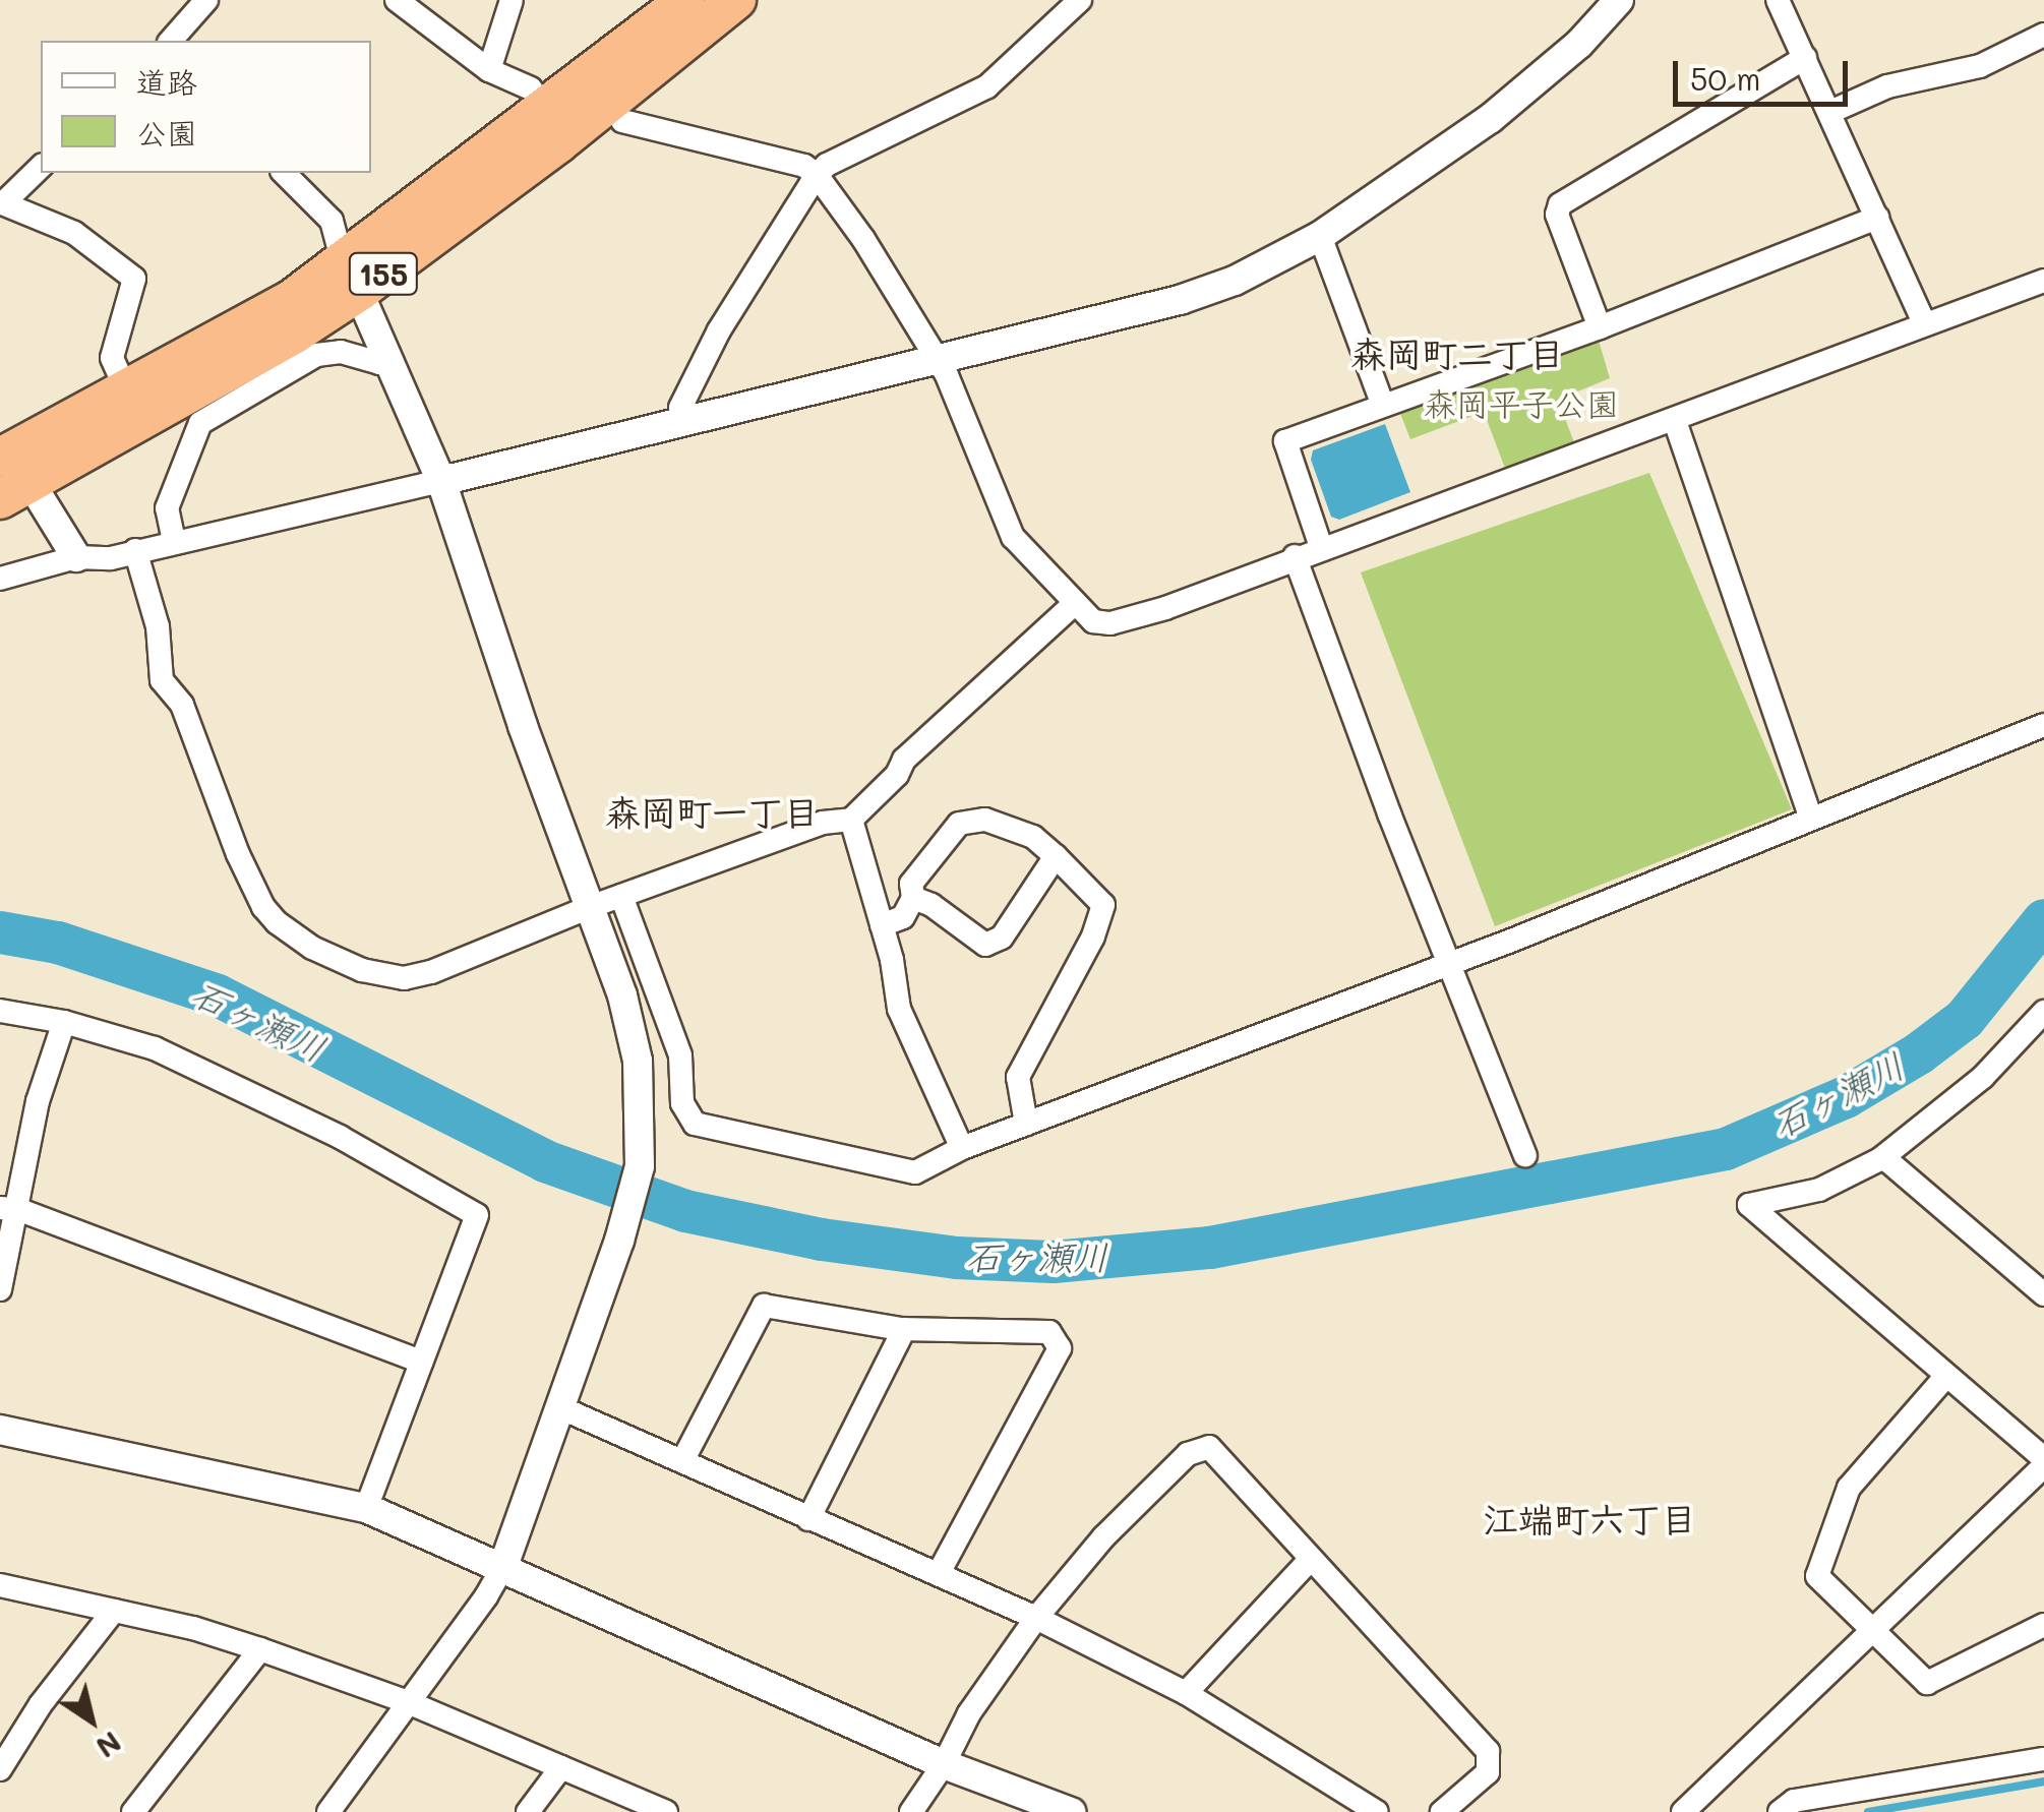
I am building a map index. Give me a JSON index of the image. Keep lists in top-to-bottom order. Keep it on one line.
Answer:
{"streets":{"highway":["155"]},"districts":["森岡町二丁目","森岡町一丁目","江端町六丁目"],"water":["石ヶ瀬川"],"parks":["森岡平子公園"],"legend":["道路","公園"],"scale_bar":"50 m","north":"bottom right"}
